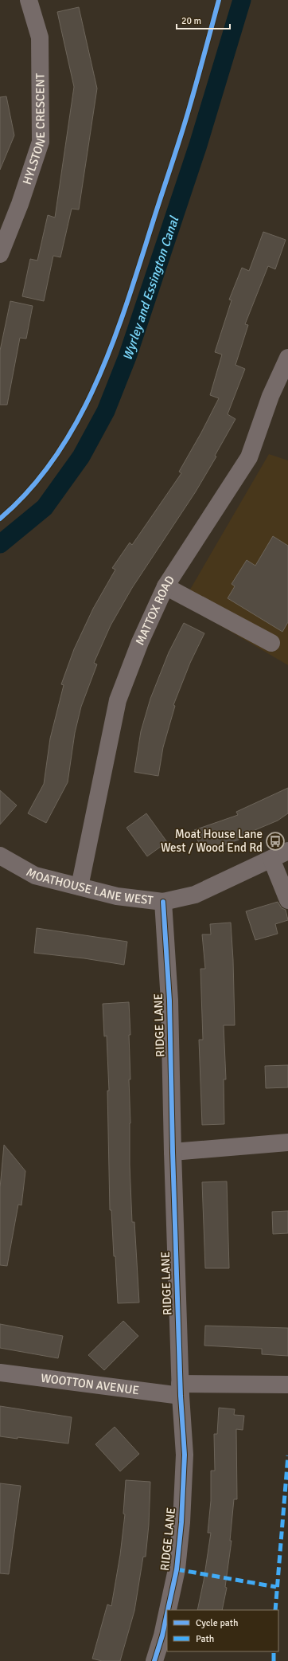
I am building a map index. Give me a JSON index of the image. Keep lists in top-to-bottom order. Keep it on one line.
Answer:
{"streets":{"street":["HYLSTONE CRESCENT","MATTOX ROAD","MOATHOUSE LANE WEST","RIDGE LANE","WOOTTON AVENUE"]},"crossings":[["MATTOX ROAD","MOATHOUSE LANE WEST"],["MOATHOUSE LANE WEST","RIDGE LANE"],["RIDGE LANE","WOOTTON AVENUE"]],"water":["Wyrley and Essington Canal"],"places":{"bus stop":["Moat House Lane West / Wood End Rd"]},"legend":["Cycle path","Path"],"scale_bar":"20 m"}
